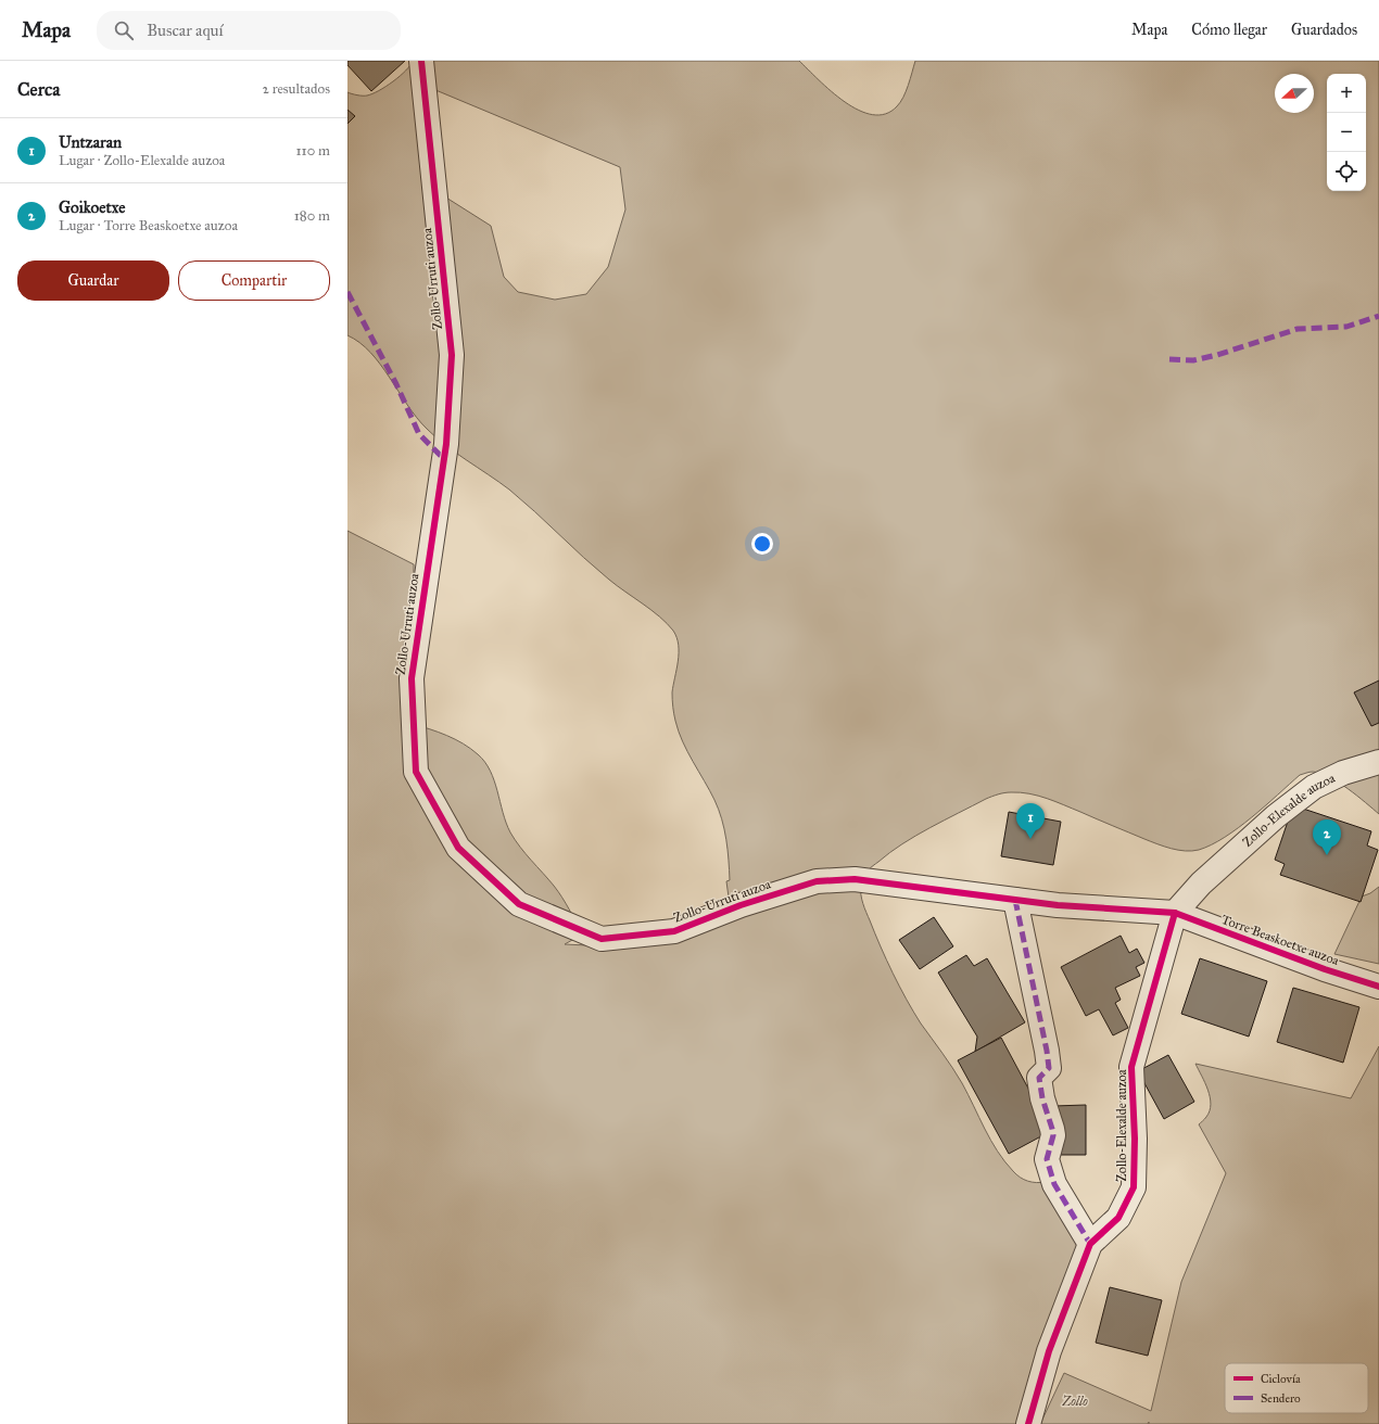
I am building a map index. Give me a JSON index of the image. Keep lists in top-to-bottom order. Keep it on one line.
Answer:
{"streets":{"street":["Zollo-Urruti auzoa","Zollo-Elexalde auzoa","Torre Beaskoetxe auzoa"]},"crossings":[["Zollo-Elexalde auzoa","Torre Beaskoetxe auzoa"]],"parks":["Zollo"],"legend":["Ciclovía","Sendero"],"north":"left","page":{"header":"Mapa","search":"Buscar aquí","nav":["Mapa","Cómo llegar","Guardados"],"heading":["Cerca","2 resultados"],"map_buttons":["+","−"],"list":[{"mark":"1","name":"Untzaran","note":"Lugar · Zollo-Elexalde auzoa","value":"110 m"},{"mark":"2","name":"Goikoetxe","note":"Lugar · Torre Beaskoetxe auzoa","value":"180 m"}],"buttons":["Guardar","Compartir"],"pins":["1","2"]}}
